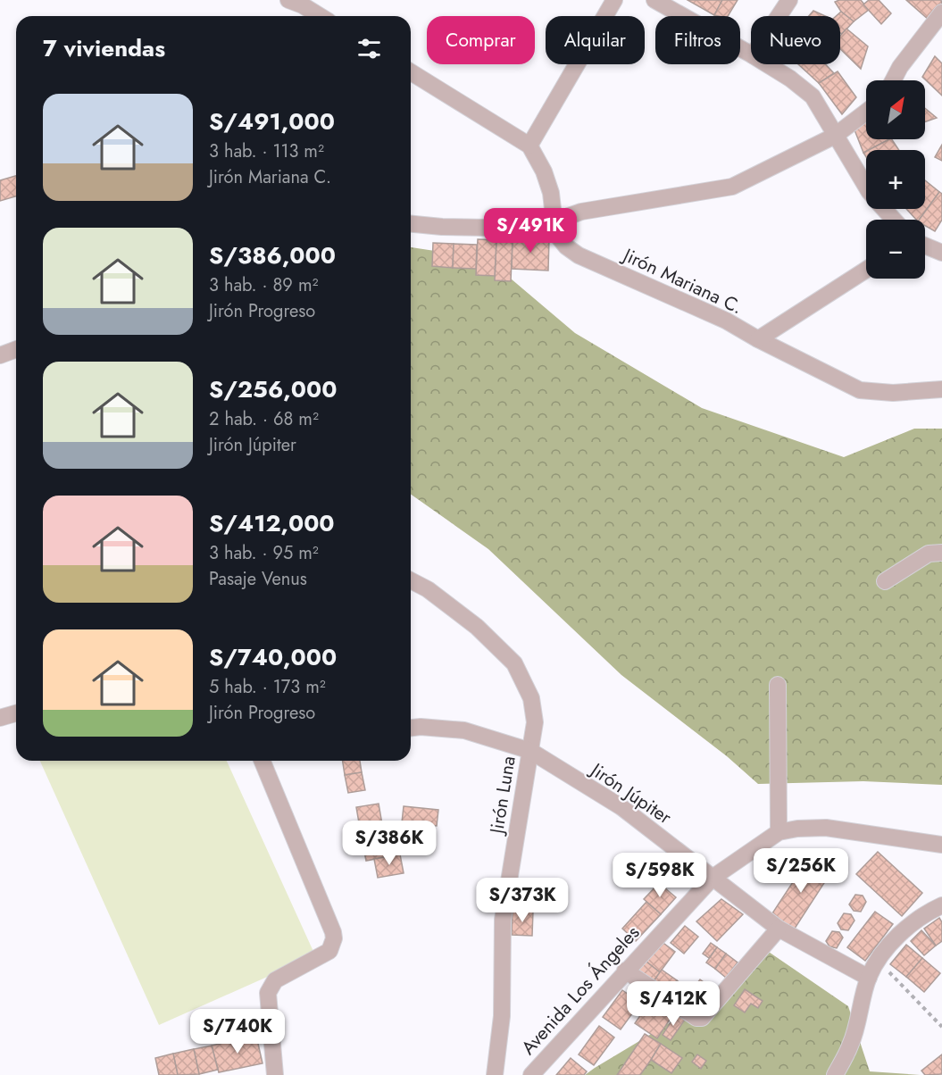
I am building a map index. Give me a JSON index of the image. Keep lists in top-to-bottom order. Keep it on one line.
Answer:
{"streets":{"street":["Jirón Mariana C.","Jirón Júpiter","Jirón Luna","Avenida Los Ángeles"]},"crossings":[["Jirón Júpiter","Jirón Luna"],["Jirón Júpiter","Avenida Los Ángeles"]],"north":"top right","page":{"chip":["Comprar","Alquilar","Filtros","Nuevo"],"heading":"7 viviendas","map_buttons":["+","−"],"list":[{"name":"S/491,000","note":"3 hab. · 113 m² · Jirón Mariana C."},{"name":"S/386,000","note":"3 hab. · 89 m² · Jirón Progreso"},{"name":"S/256,000","note":"2 hab. · 68 m² · Jirón Júpiter"},{"name":"S/412,000","note":"3 hab. · 95 m² · Pasaje Venus"},{"name":"S/740,000","note":"5 hab. · 173 m² · Jirón Progreso"}],"price":["S/491K","S/386K","S/256K","S/598K","S/373K","S/412K","S/740K"]}}
